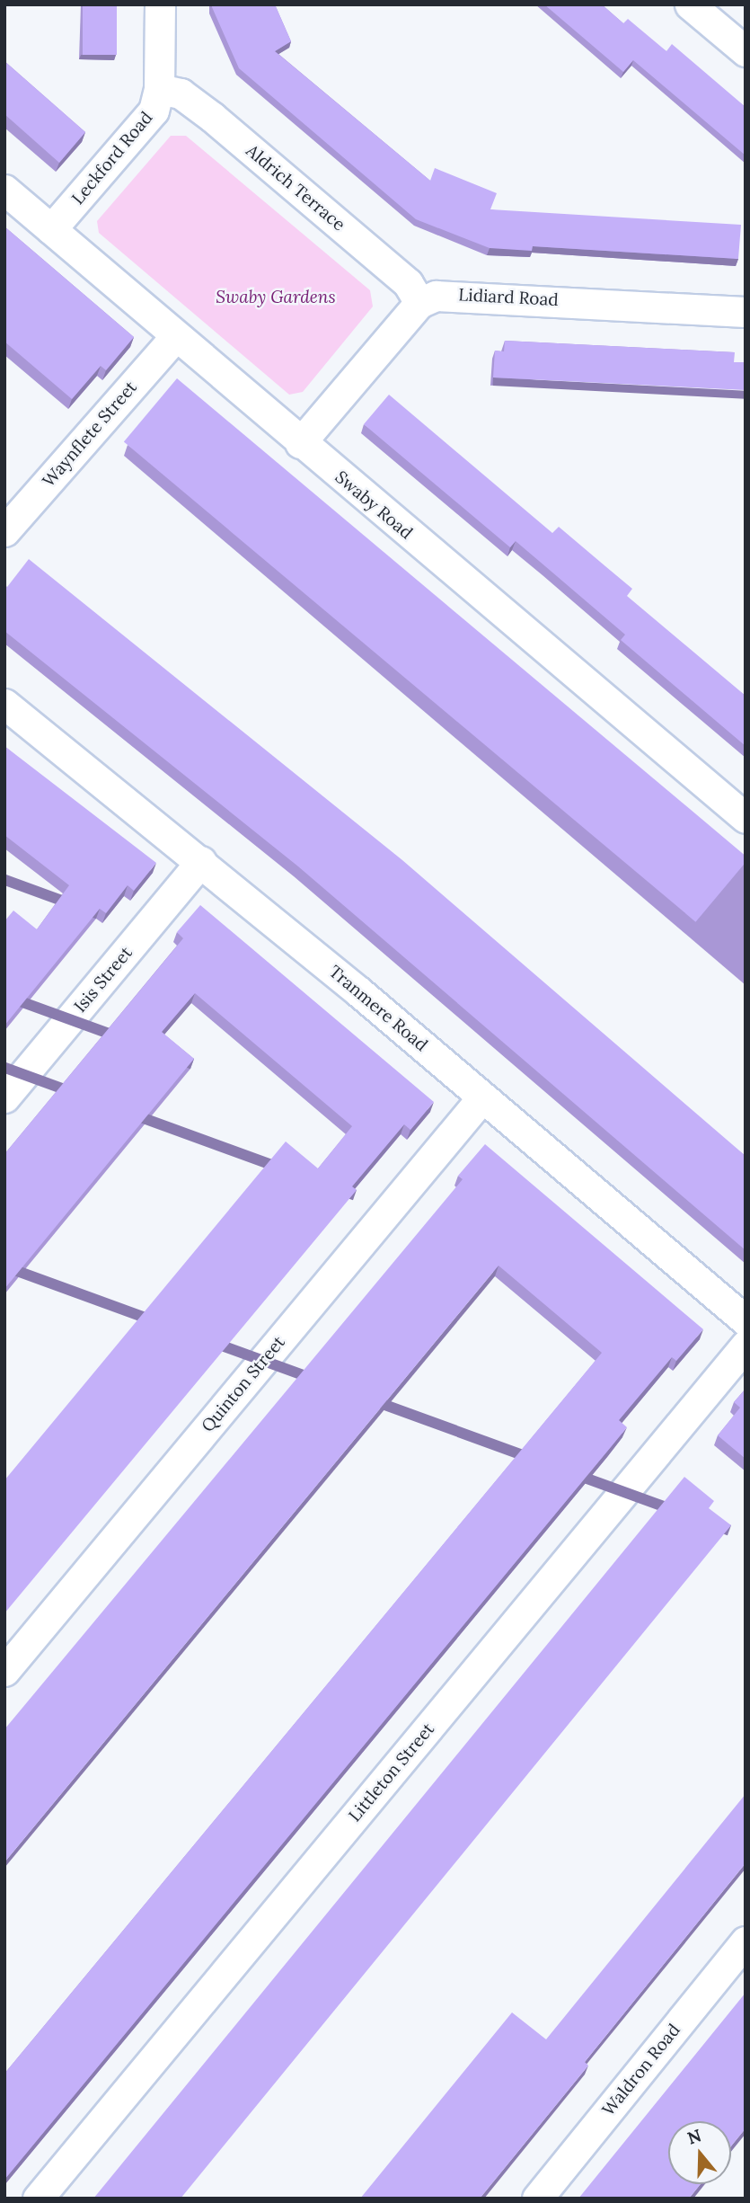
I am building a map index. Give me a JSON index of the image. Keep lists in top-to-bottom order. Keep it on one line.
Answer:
{"streets":{"street":["Leckford Road","Aldrich Terrace","Lidiard Road","Waynflete Street","Swaby Road","Isis Street","Tranmere Road","Quinton Street","Littleton Street","Waldron Road"]},"crossings":[["Leckford Road","Aldrich Terrace"],["Leckford Road","Swaby Road"],["Aldrich Terrace","Lidiard Road"],["Waynflete Street","Swaby Road"],["Isis Street","Tranmere Road"],["Tranmere Road","Quinton Street"]],"parks":["Swaby Gardens"],"north":"top"}
